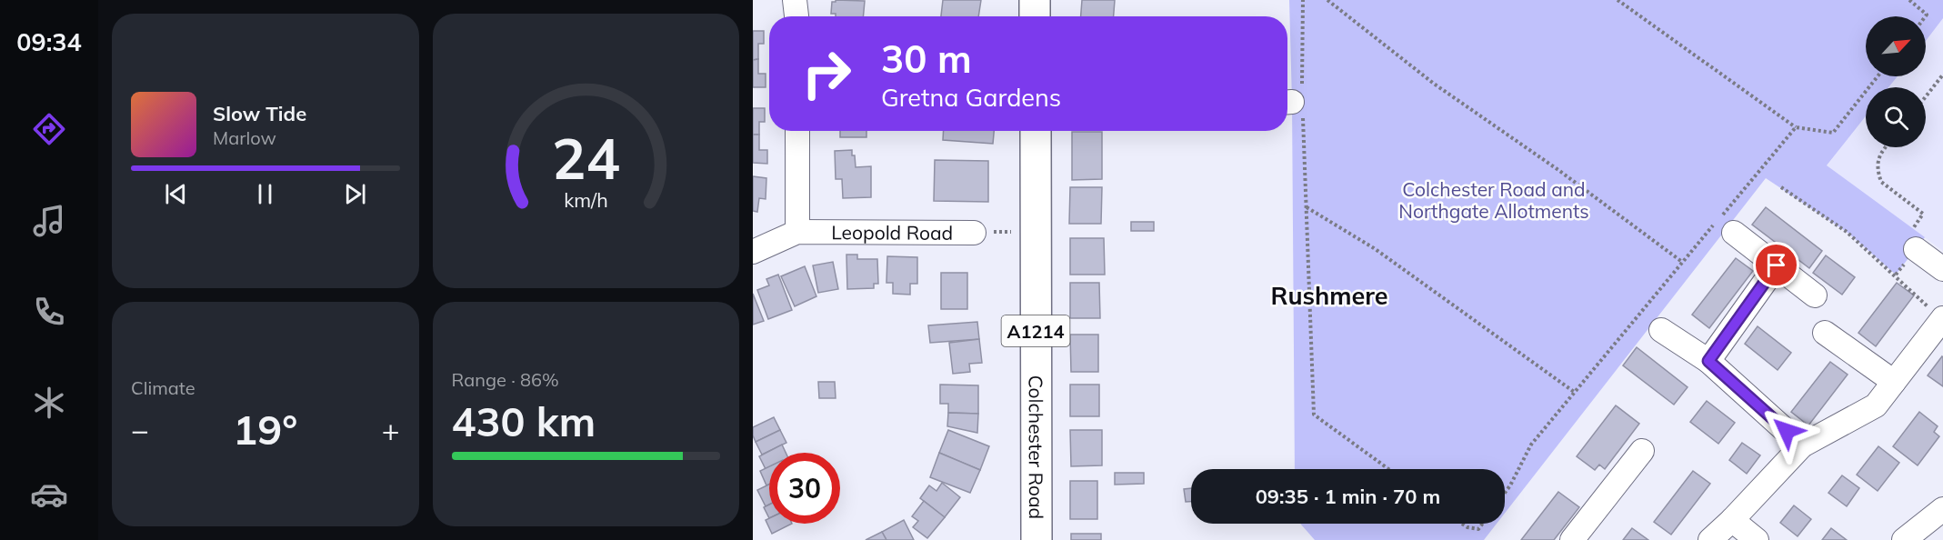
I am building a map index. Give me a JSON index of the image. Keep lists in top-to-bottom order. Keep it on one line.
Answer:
{"streets":{"main road":["A1214","Colchester Road"],"street":["Leopold Road"]},"crossings":[["Leopold Road","Colchester Road"]],"districts":["Rushmere"],"parks":["Colchester Road and Northgate Allotments"],"north":"top right","page":{"tabs":"09:34","turn":["30 m","Gretna Gardens"],"song":["Slow Tide","Marlow"],"tile":["Climate",["Range · 86%","430 km"]],"heat":["−","19°","+"],"limit":"30","trip":"09:35 · 1 min · 70 m","gauge":["24","km/h"]}}
